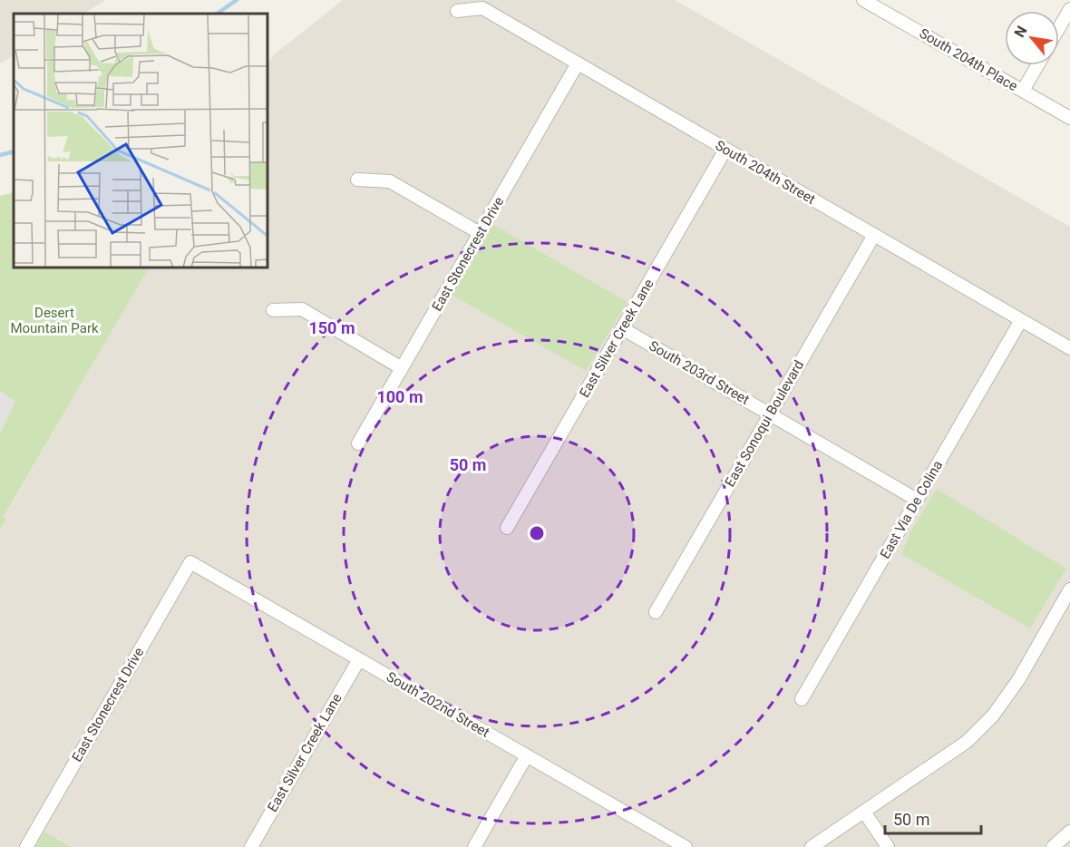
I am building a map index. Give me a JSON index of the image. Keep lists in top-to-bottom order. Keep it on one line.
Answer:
{"streets":{"street":["South 204th Place","South 204th Street","East Stonecrest Drive","East Silver Creek Lane","South 203rd Street","East Sonoqui Boulevard","East Via De Colina","South 202nd Street"]},"crossings":[["South 204th Street","East Stonecrest Drive"],["South 204th Street","East Silver Creek Lane"],["South 204th Street","East Sonoqui Boulevard"],["South 204th Street","East Via De Colina"],["East Stonecrest Drive","South 202nd Street"],["East Silver Creek Lane","South 203rd Street"],["East Silver Creek Lane","South 202nd Street"],["South 203rd Street","East Sonoqui Boulevard"],["South 203rd Street","East Via De Colina"]],"parks":["Desert Mountain Park"],"scale_bar":"50 m","north":"top left","rings":["150 m","100 m","50 m"]}
